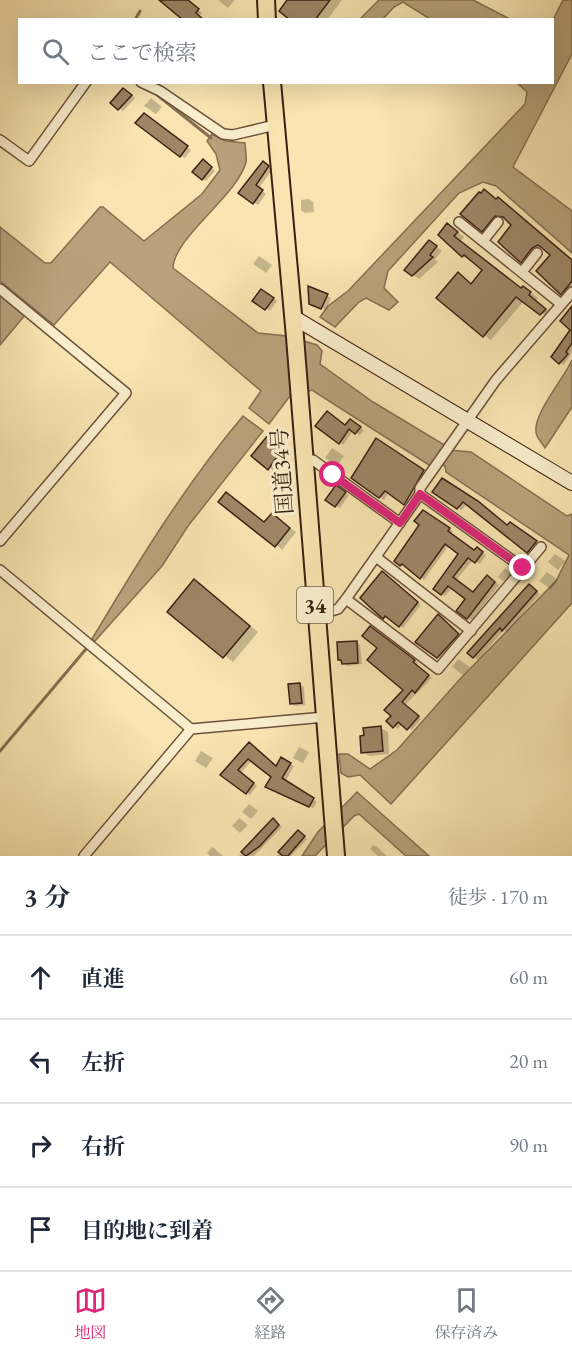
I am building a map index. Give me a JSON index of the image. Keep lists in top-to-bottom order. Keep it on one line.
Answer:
{"streets":{"highway":["国道34号","34"]},"page":{"search":"ここで検索","heading":["3 分","徒歩 · 170 m"],"list":[["直進","60 m"],["左折","20 m"],["右折","90 m"],"目的地に到着"],"nav":["地図","経路","保存済み"]}}
